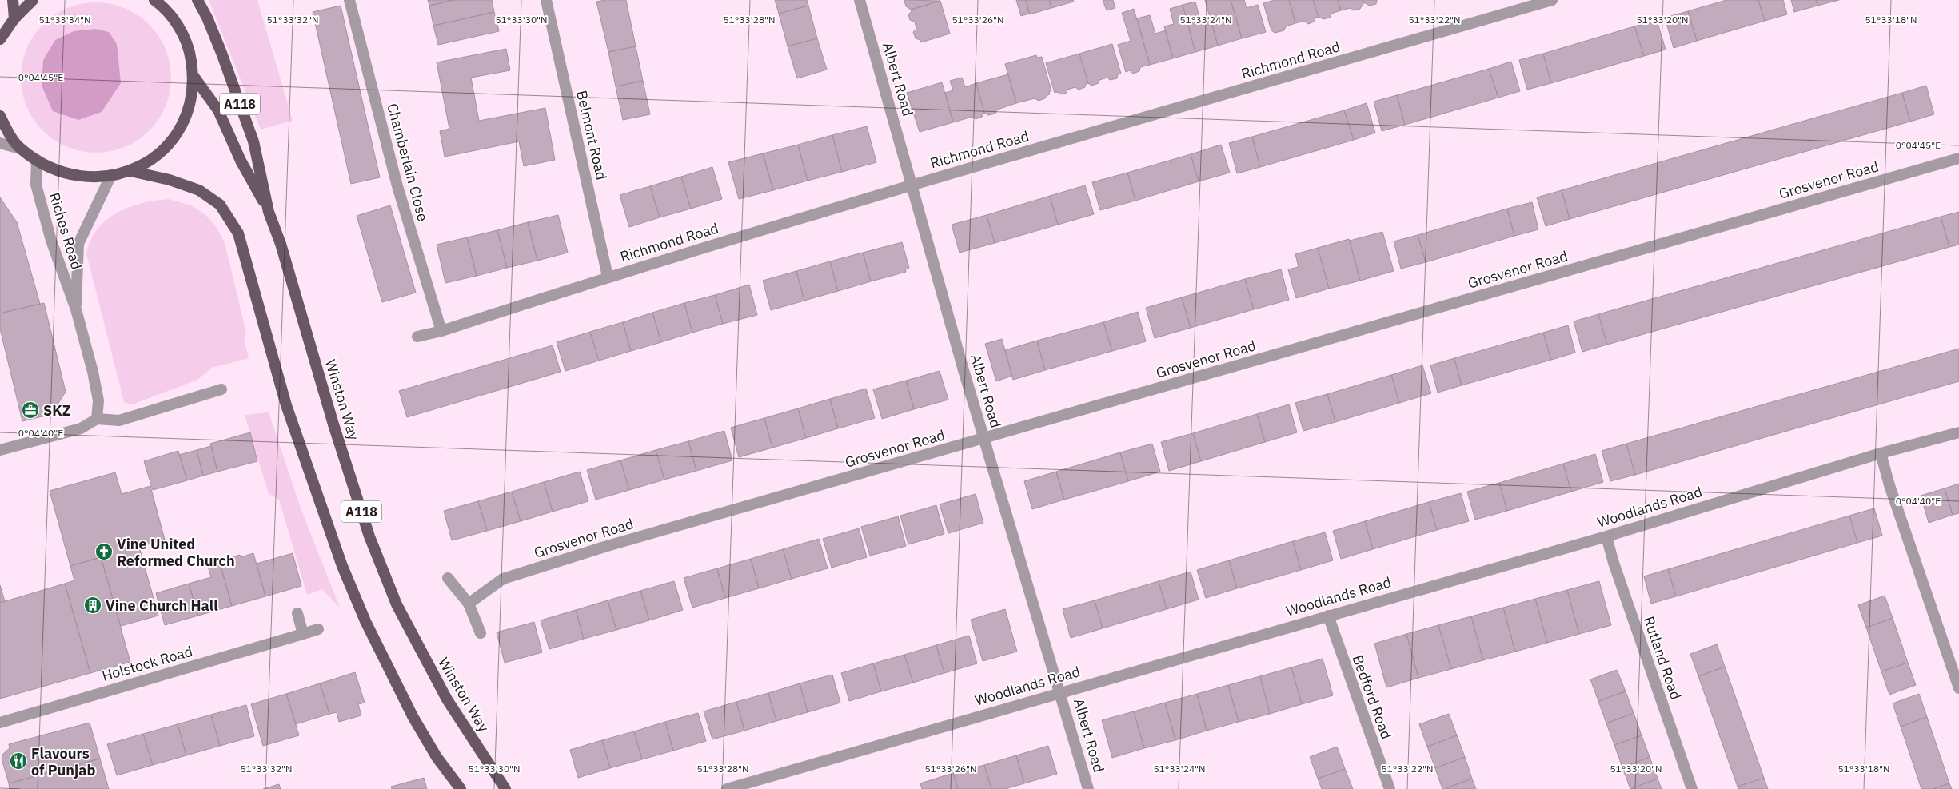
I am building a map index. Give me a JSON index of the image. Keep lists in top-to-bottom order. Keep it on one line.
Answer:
{"streets":{"main road":["A118","Winston Way"],"street":["Richmond Road","Albert Road","Belmont Road","Chamberlain Close","Grosvenor Road","Riches Road","Woodlands Road","Rutland Road","Holstock Road","Bedford Road"]},"crossings":[["Richmond Road","Albert Road"],["Richmond Road","Belmont Road"],["Richmond Road","Chamberlain Close"],["Albert Road","Grosvenor Road"],["Albert Road","Woodlands Road"],["A118","Winston Way"],["Woodlands Road","Rutland Road"],["Woodlands Road","Bedford Road"]],"places":{"office":["SKZ"],"church":["Vine United Reformed Church"],"building":["Vine Church Hall"],"restaurant":["Flavours of Punjab"]},"coordinates":["51°33'34\"N","51°33'32\"N","51°33'30\"N","51°33'28\"N","51°33'26\"N","51°33'24\"N","51°33'22\"N","51°33'20\"N","51°33'18\"N","0°04'45\"E","0°04'40\"E"]}
